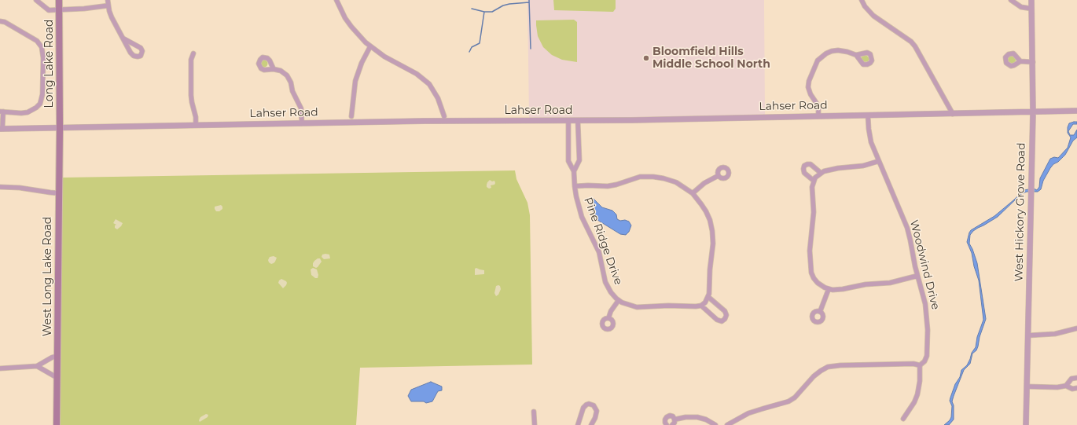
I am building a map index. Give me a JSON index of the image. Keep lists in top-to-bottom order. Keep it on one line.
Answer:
{"streets":{"main road":["Long Lake Road","West Long Lake Road"],"street":["Lahser Road","West Hickory Grove Road","Pine Ridge Drive","Woodwind Drive"]},"crossings":[["Long Lake Road","Lahser Road"],["Long Lake Road","West Long Lake Road"],["Lahser Road","West Hickory Grove Road"],["Lahser Road","Pine Ridge Drive"],["Lahser Road","Woodwind Drive"],["Lahser Road","West Long Lake Road"]],"places":["Bloomfield Hills Middle School North"]}
